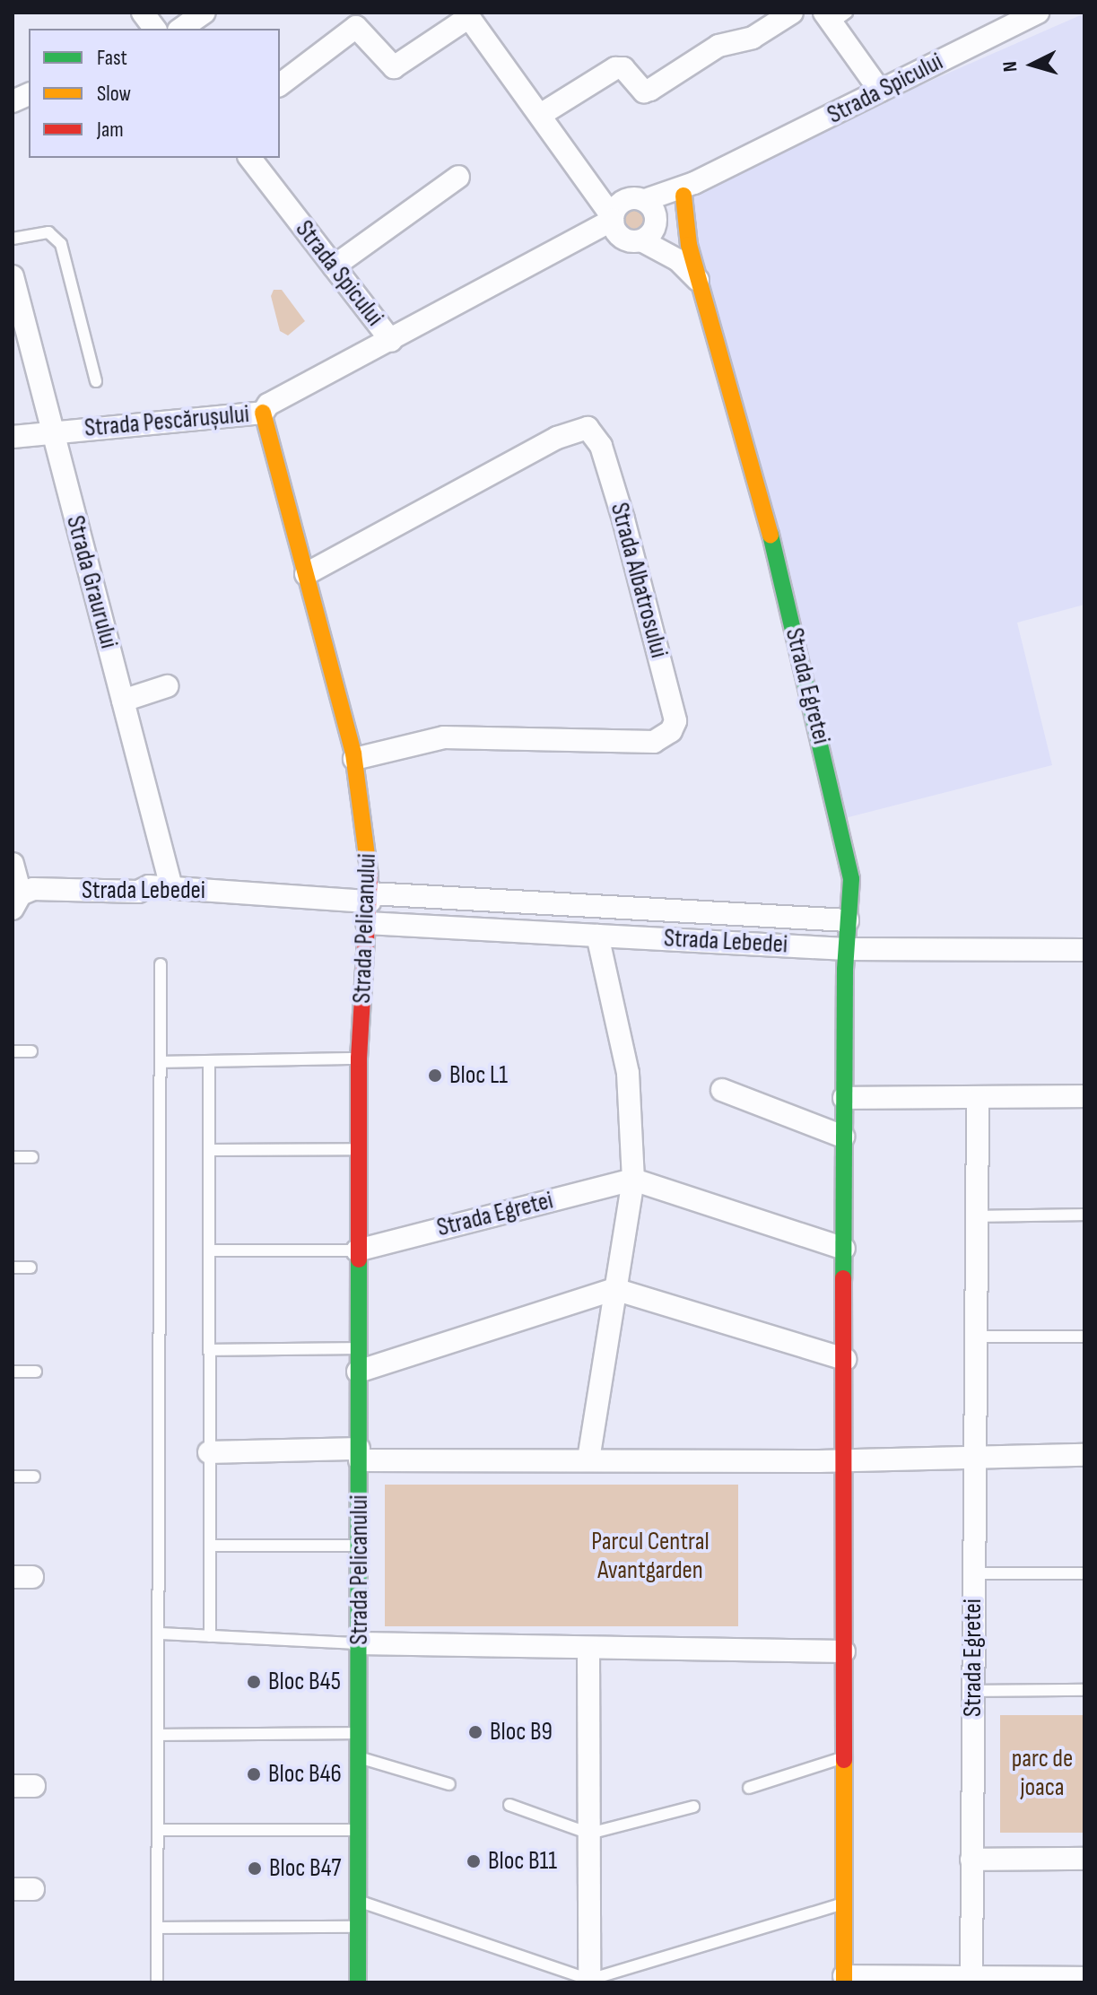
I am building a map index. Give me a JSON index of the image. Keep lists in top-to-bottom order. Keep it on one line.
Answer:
{"streets":{"street":["Strada Spicului","Strada Pescărușului","Strada Albatrosului","Strada Graurului","Strada Egretei","Strada Lebedei","Strada Pelicanului"]},"crossings":[["Strada Spicului","Strada Pescărușului"],["Strada Pescărușului","Strada Graurului"],["Strada Pescărușului","Strada Pelicanului"],["Strada Albatrosului","Strada Pelicanului"],["Strada Graurului","Strada Lebedei"],["Strada Egretei","Strada Lebedei"],["Strada Egretei","Strada Pelicanului"],["Strada Lebedei","Strada Pelicanului"]],"parks":["Parcul Central Avantgarden","parc de joaca"],"places":["Bloc L1","Bloc B45","Bloc B9","Bloc B46","Bloc B11","Bloc B47"],"legend":["Fast","Slow","Jam"],"north":"left"}
